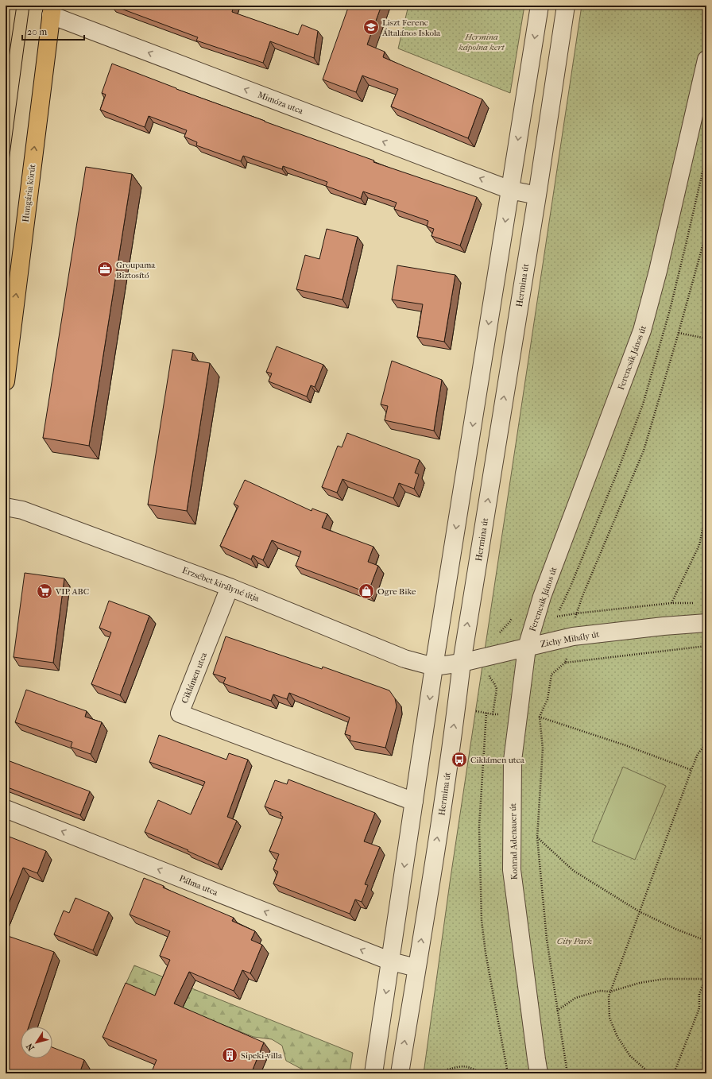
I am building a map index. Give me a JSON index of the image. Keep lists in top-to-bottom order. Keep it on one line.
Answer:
{"streets":{"main road":["Hungária körút"],"street":["Mimóza utca","Hermina út","Ferencsik János út","Erzsébet királyné útja","Zichy Mihály út","Ciklámen utca","Konrad Adenauer út","Pálma utca"]},"crossings":[["Mimóza utca","Hungária körút"],["Mimóza utca","Hermina út"],["Hermina út","Zichy Mihály út"],["Hermina út","Pálma utca"],["Ferencsik János út","Zichy Mihály út"],["Ferencsik János út","Konrad Adenauer út"],["Erzsébet királyné útja","Zichy Mihály út"],["Erzsébet királyné útja","Ciklámen utca"],["Zichy Mihály út","Konrad Adenauer út"]],"one_way":["Mimóza utca","Hungária körút","Pálma utca"],"parks":["Hermina kápolna kert","City Park"],"places":{"school or university":["Liszt Ferenc Általános Iskola"],"office":["Groupama Biztosító"],"supermarket":["VIP ABC"],"shop":["Ogre Bike"],"bus stop":["Ciklámen utca"],"building":["Sipeki-villa"]},"scale_bar":"20 m","north":"bottom left"}
